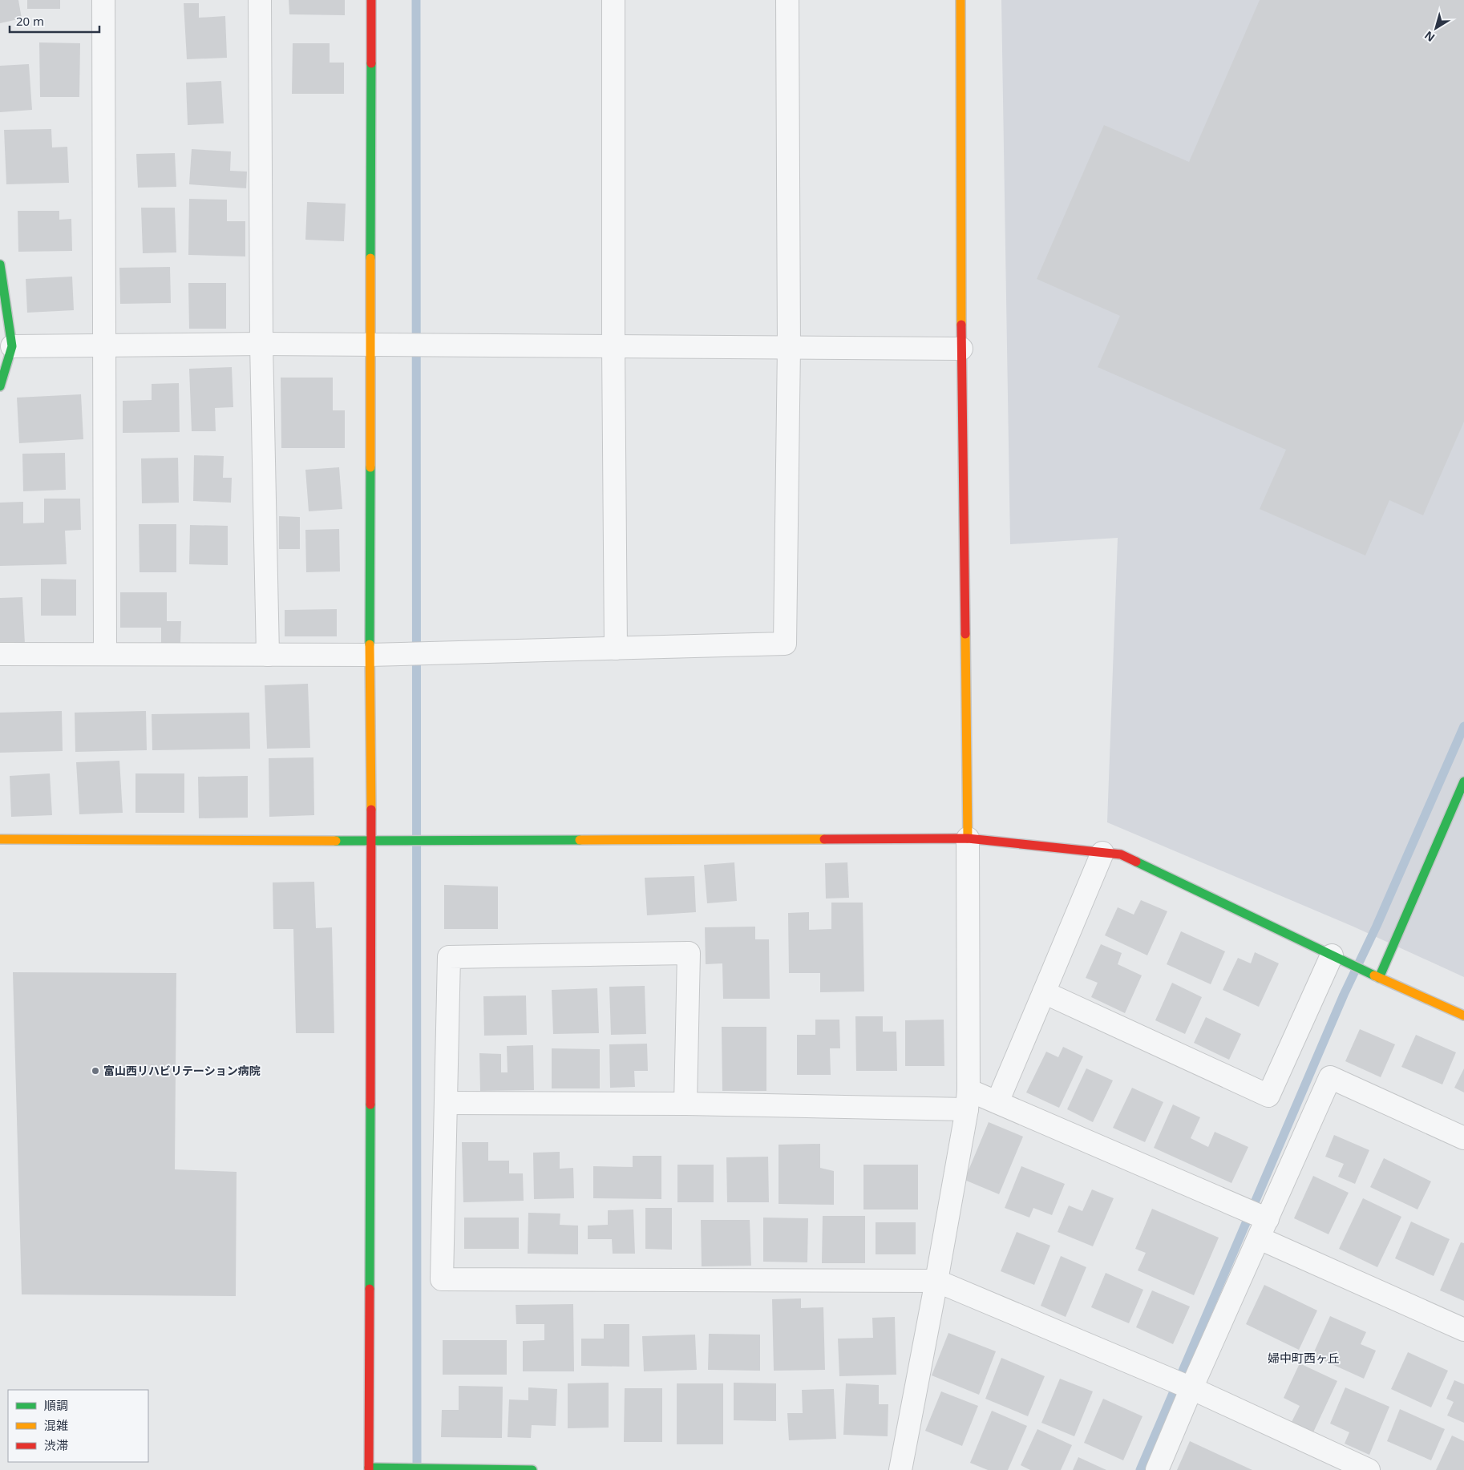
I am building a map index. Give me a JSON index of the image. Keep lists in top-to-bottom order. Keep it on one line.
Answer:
{"districts":["婦中町西ヶ丘"],"places":["富山西リハビリテーション病院"],"legend":["順調","混雑","渋滞"],"scale_bar":"20 m","north":"bottom left"}
